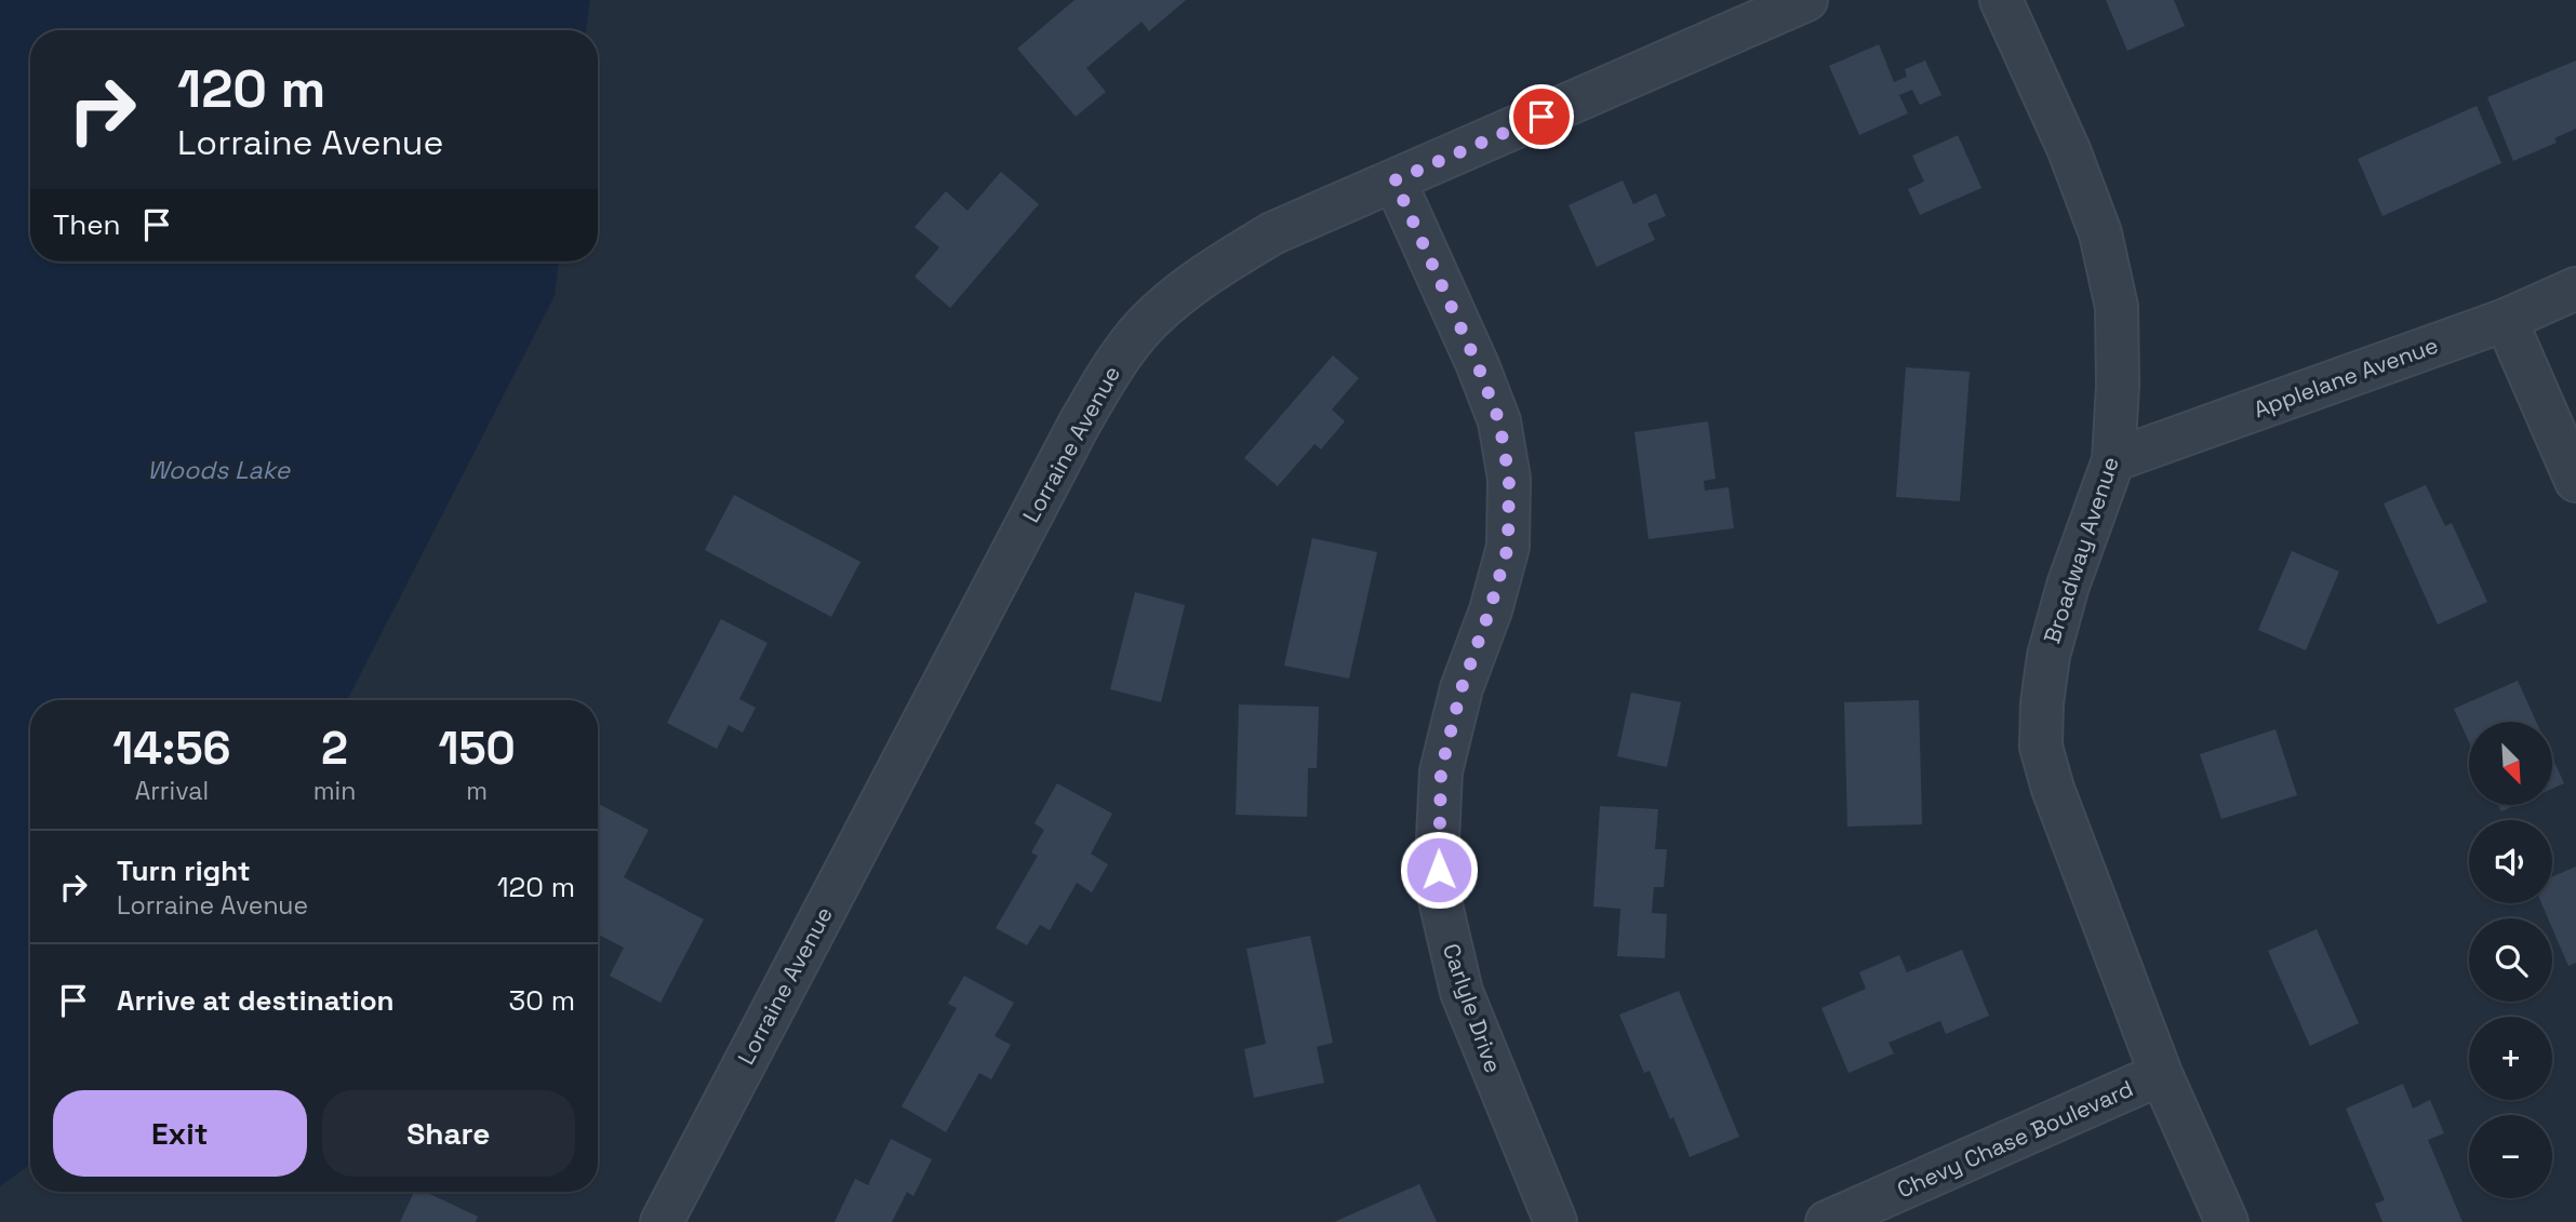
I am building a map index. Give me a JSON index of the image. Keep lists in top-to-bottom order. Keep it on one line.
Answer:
{"streets":{"street":["Applelane Avenue","Lorraine Avenue","Broadway Avenue","Carlyle Drive","Chevy Chase Boulevard"]},"crossings":[["Applelane Avenue","Broadway Avenue"],["Lorraine Avenue","Carlyle Drive"],["Broadway Avenue","Chevy Chase Boulevard"]],"water":["Woods Lake"],"north":"bottom right","page":{"turn":["120 m","Lorraine Avenue"],"then":"Then","eta":["14:56","Arrival","2","min","150","m"],"map_buttons":["+","−"],"list":[{"name":"Turn right","note":"Lorraine Avenue","value":"120 m"},{"name":"Arrive at destination","value":"30 m"}],"buttons":["Exit","Share"]}}
